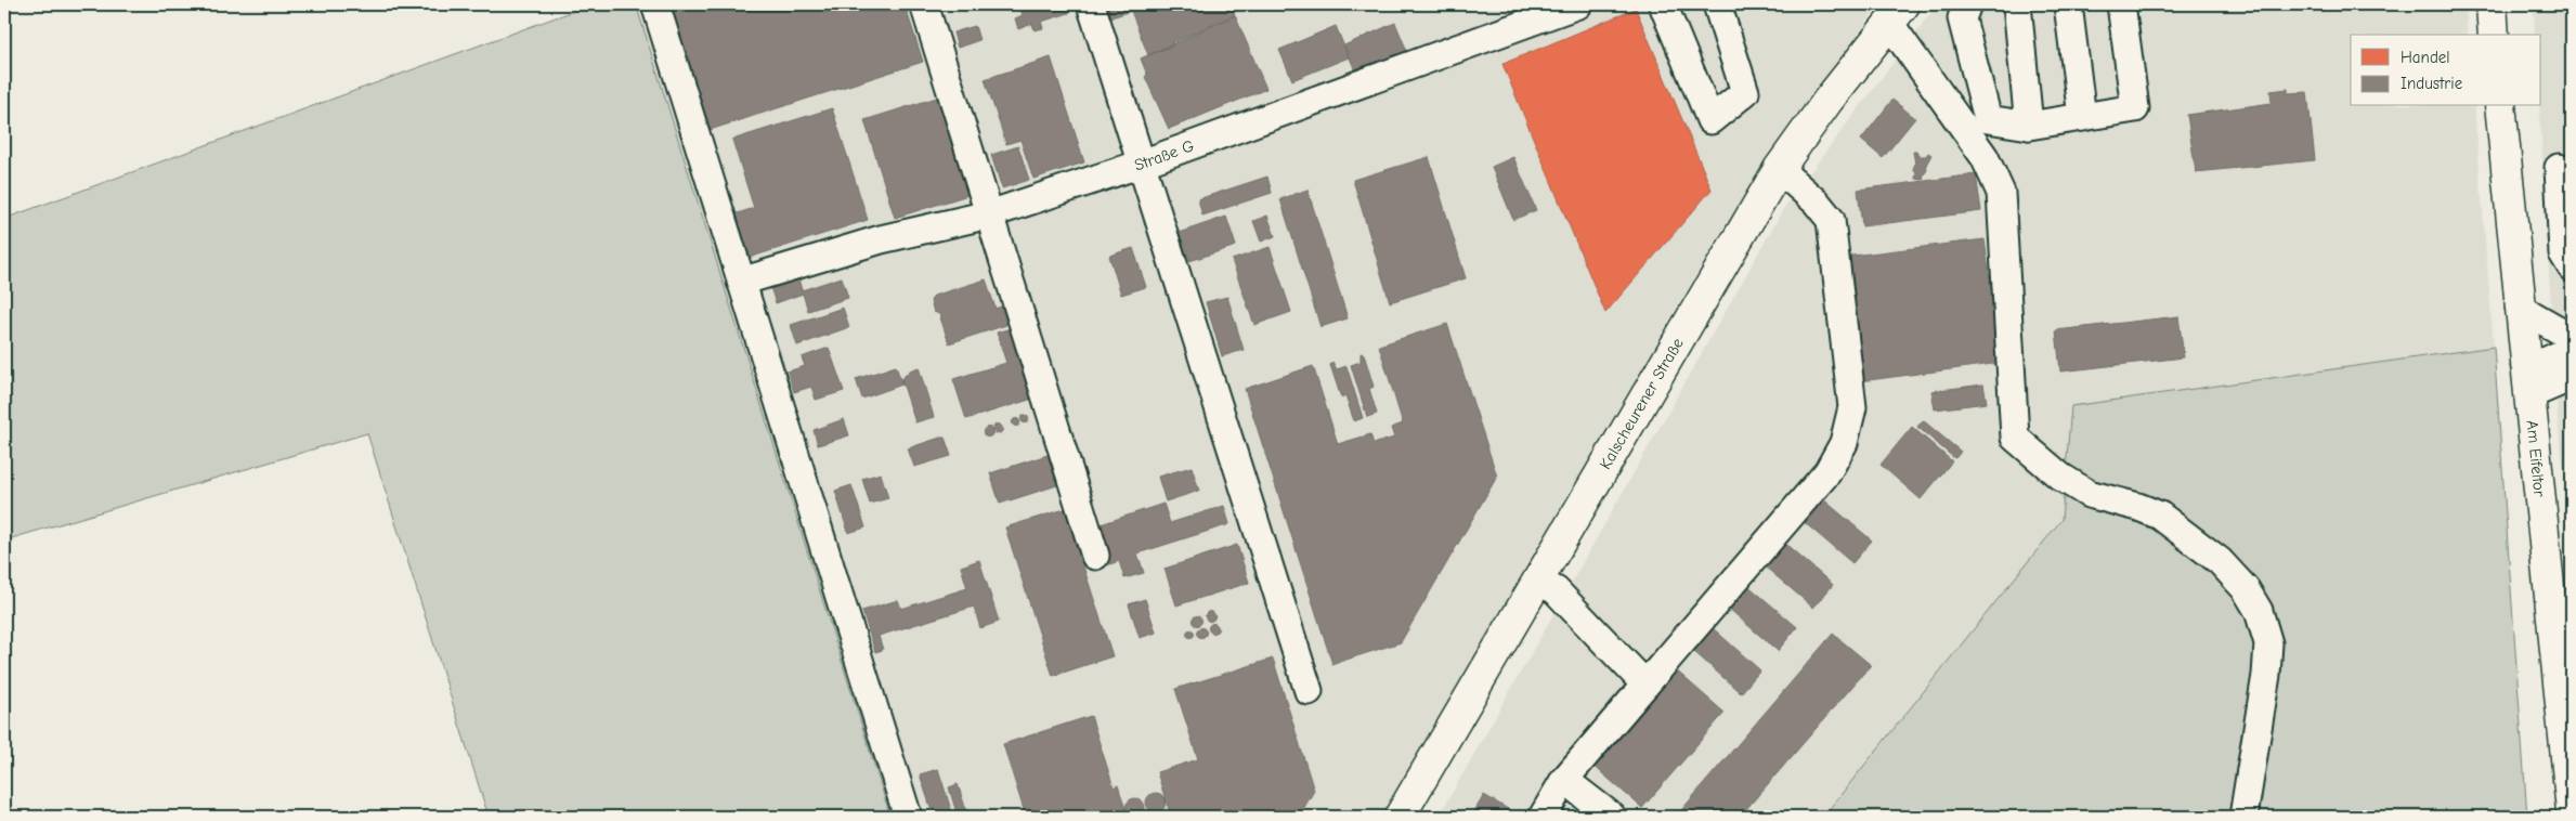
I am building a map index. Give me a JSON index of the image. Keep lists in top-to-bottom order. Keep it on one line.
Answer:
{"streets":{"main road":["Kalscheurener Straße","Am Eifeltor"],"street":["Straße G"]},"legend":["Handel","Industrie"]}
